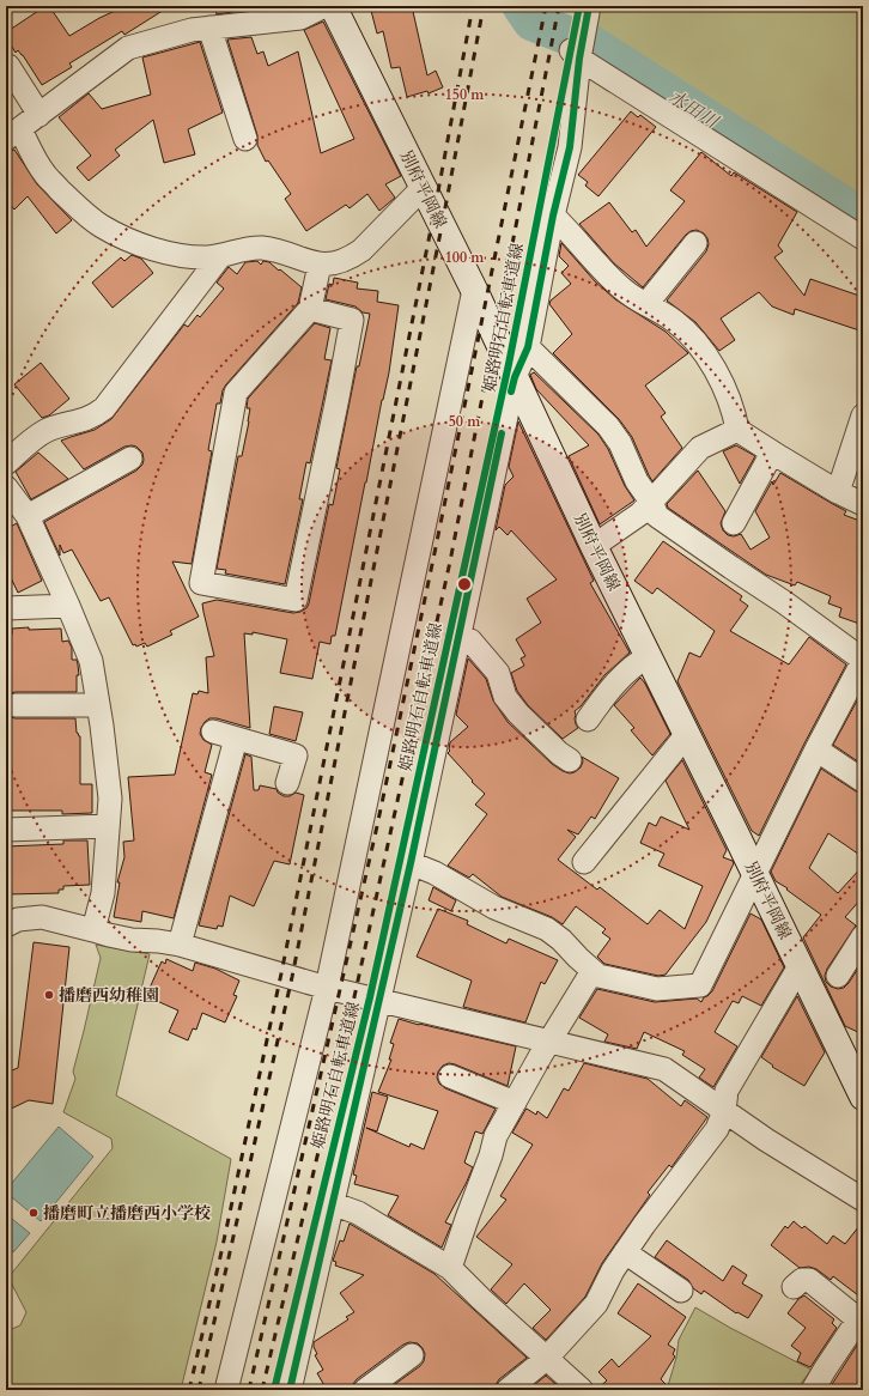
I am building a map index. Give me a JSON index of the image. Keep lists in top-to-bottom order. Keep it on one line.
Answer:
{"streets":{"main road":["別府平岡線"],"cycle path":["姫路明石自転車道線"]},"water":["水田川"],"places":["播磨西幼稚園","播磨町立播磨西小学校"],"rings":["150 m","100 m","50 m"]}
